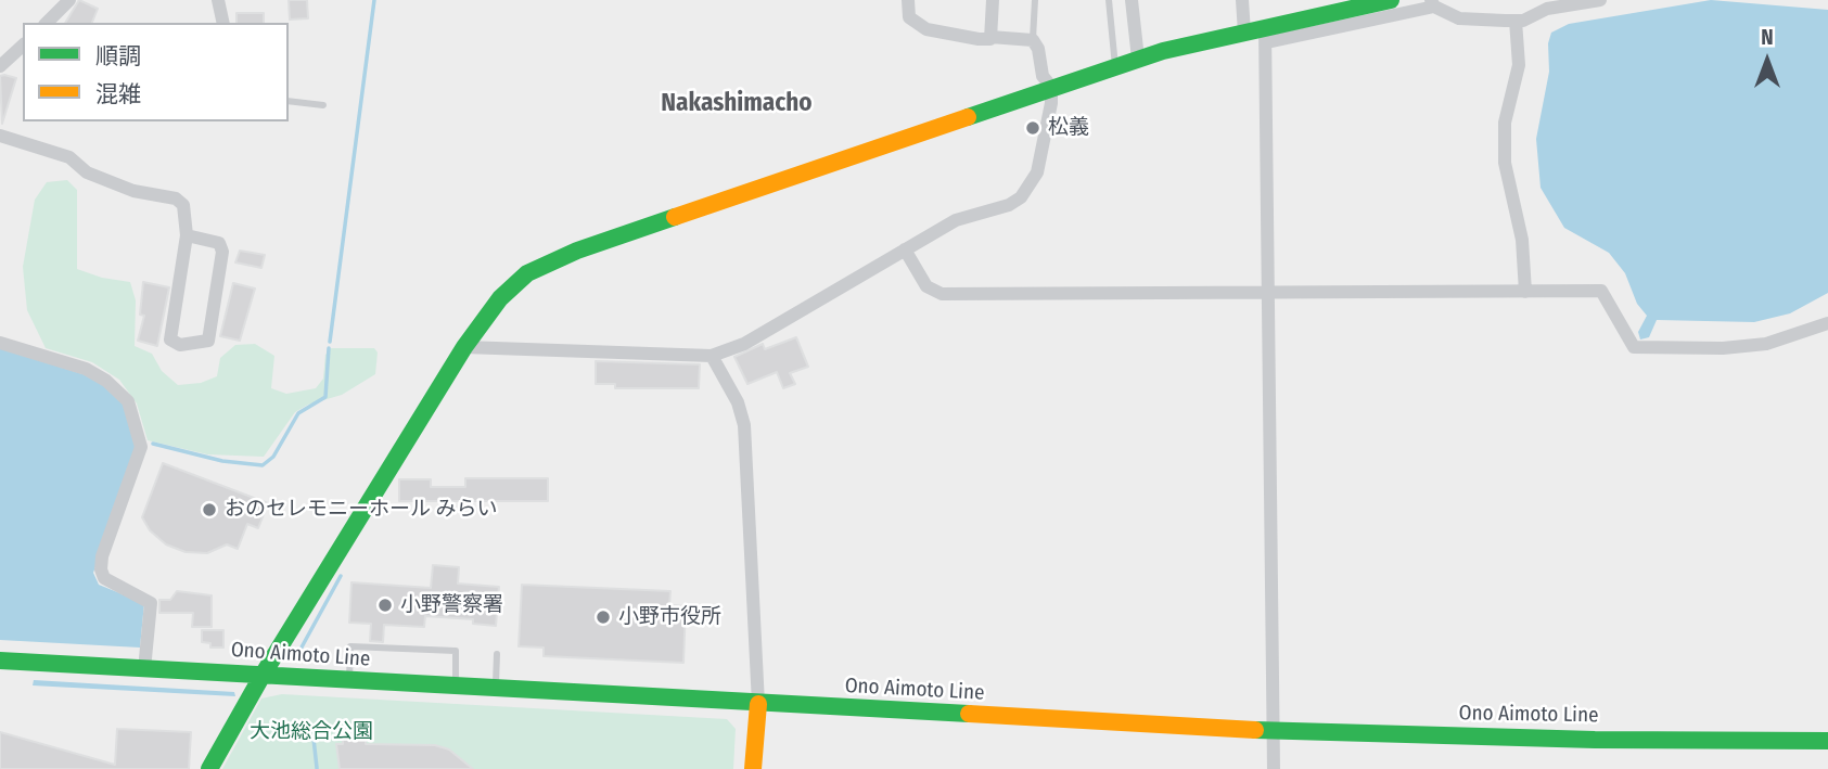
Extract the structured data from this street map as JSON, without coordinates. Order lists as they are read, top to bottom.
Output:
{
  "streets": {
    "main road": ["Ono Aimoto Line"]
  },
  "districts": ["Nakashimacho"],
  "parks": ["大池総合公園"],
  "places": [
    "松義",
    "おのセレモニーホール みらい",
    "小野警察署",
    "小野市役所"
  ],
  "legend": ["順調", "混雑"],
  "north": "top"
}
